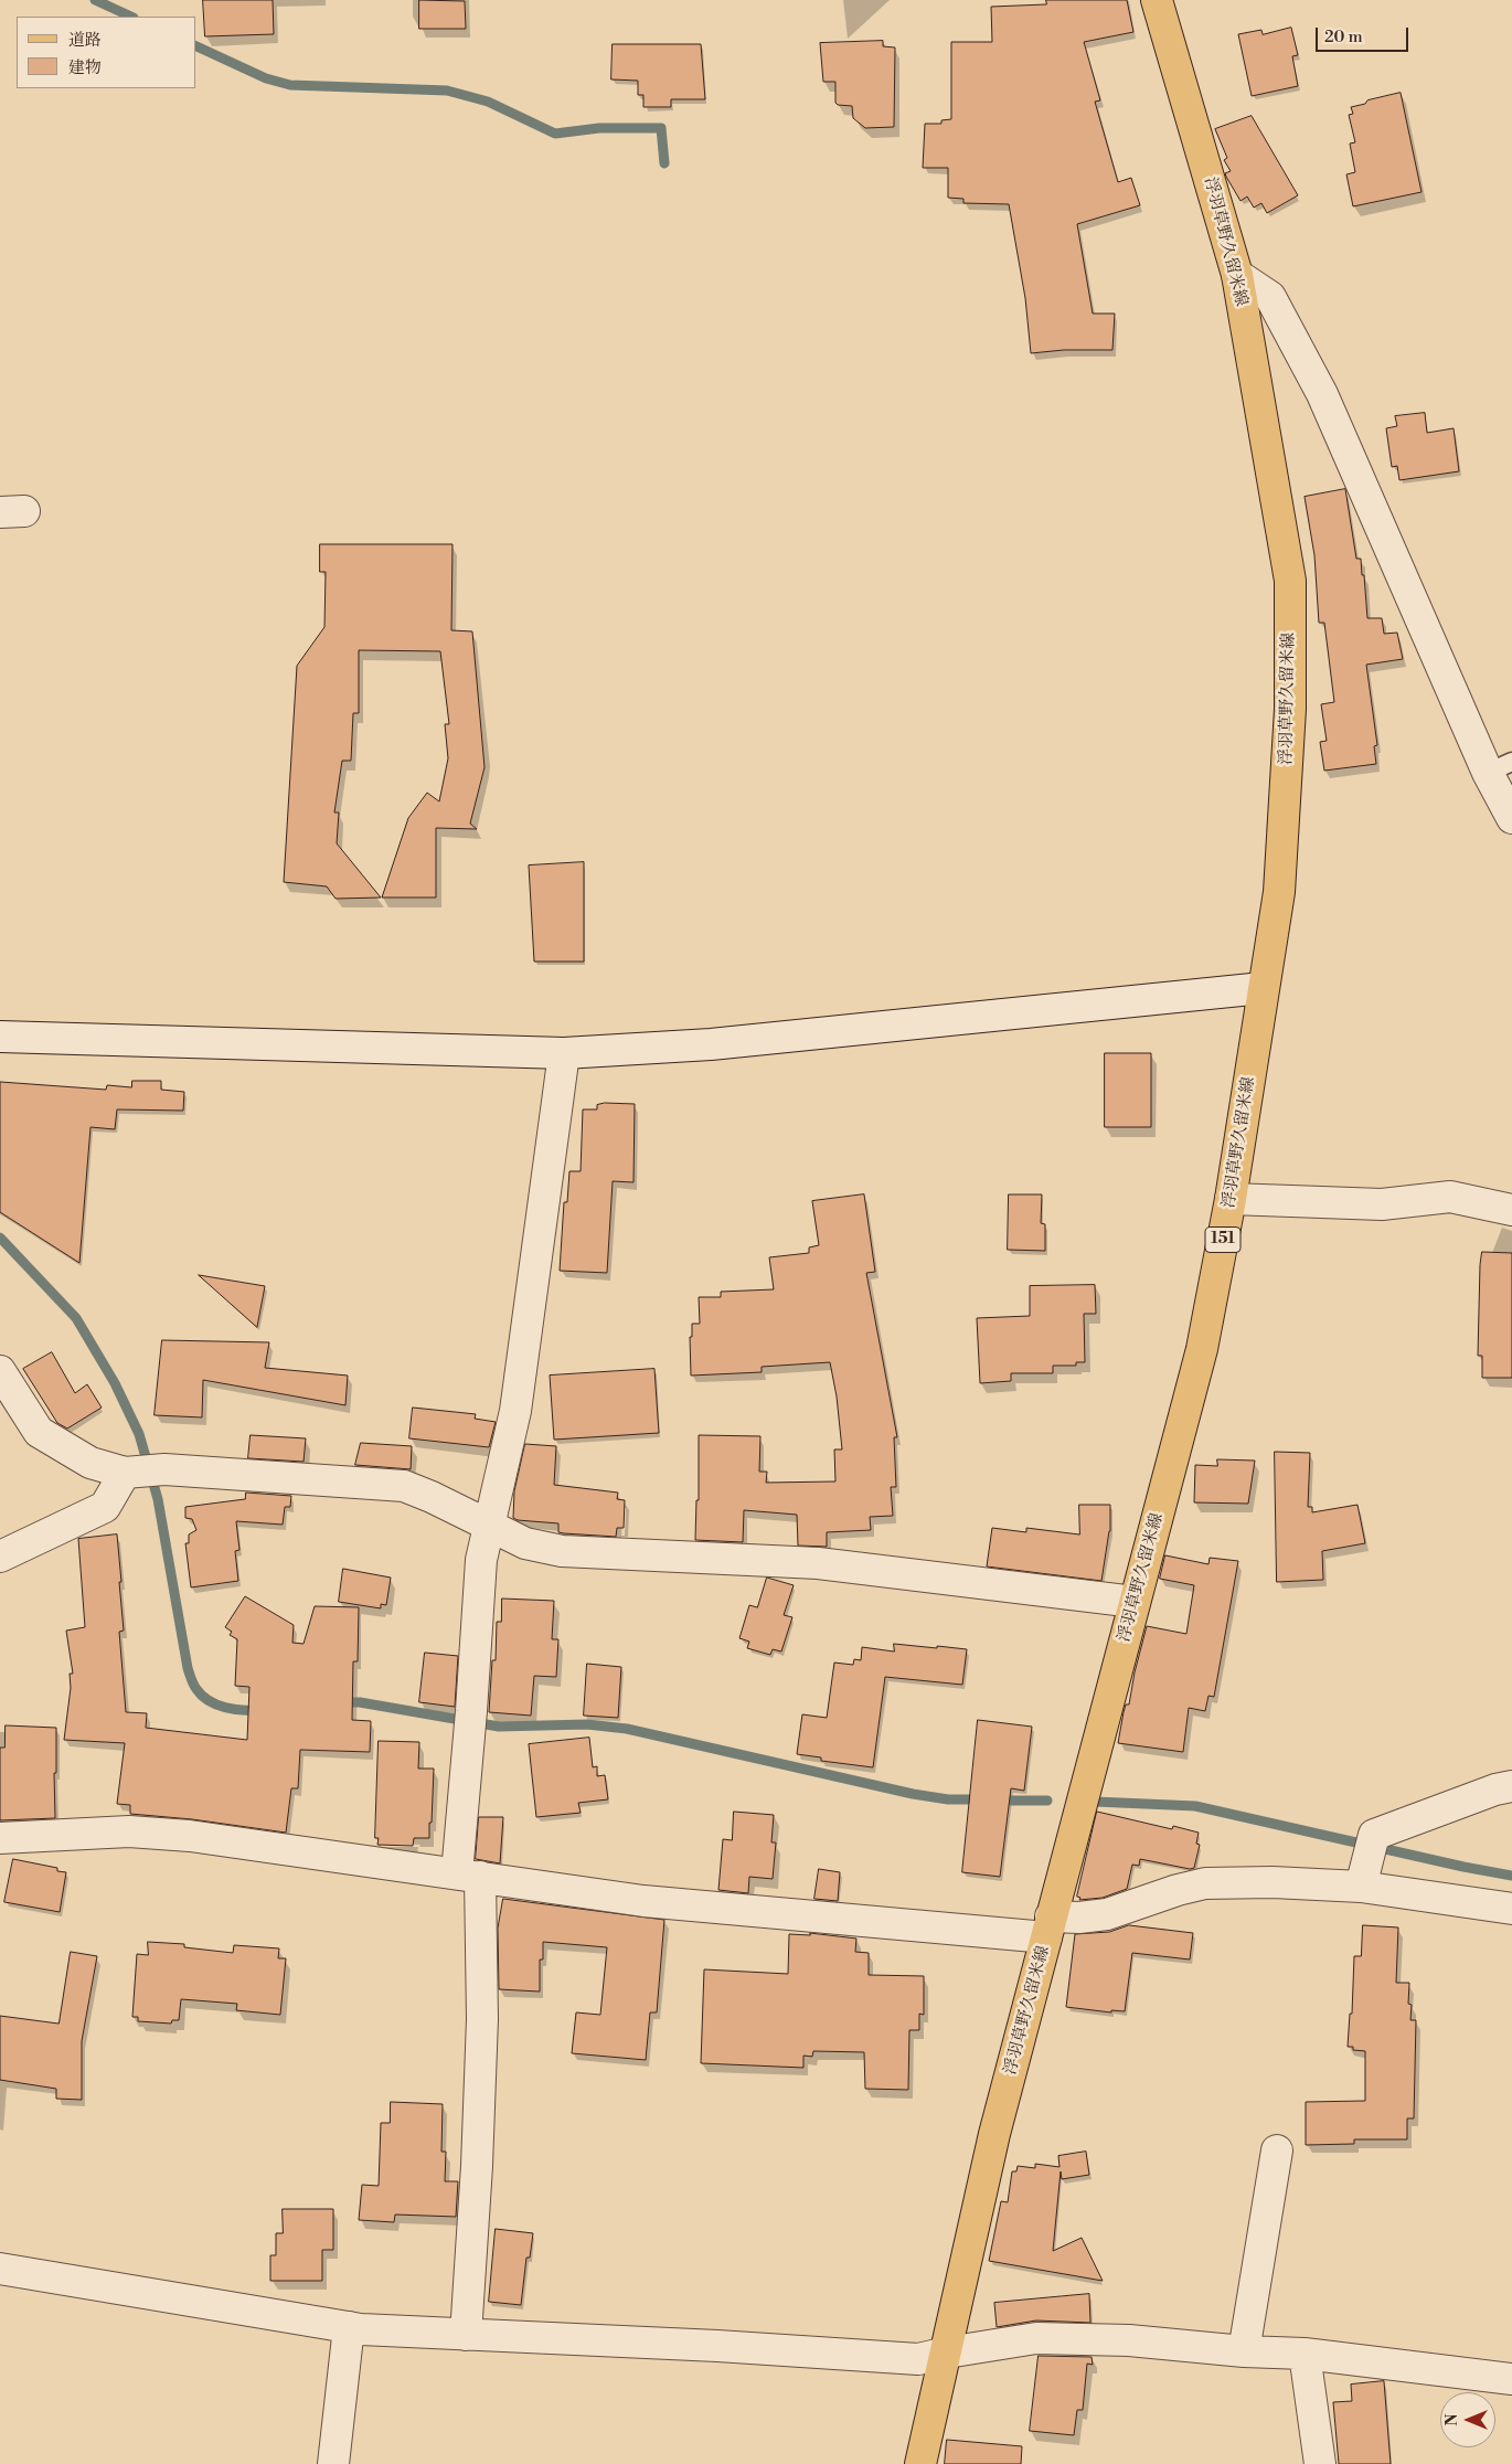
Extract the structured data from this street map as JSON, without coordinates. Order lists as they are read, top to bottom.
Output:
{
  "streets": {
    "main road": ["浮羽草野久留米線", "151"]
  },
  "legend": ["道路", "建物"],
  "scale_bar": "20 m",
  "north": "left"
}
